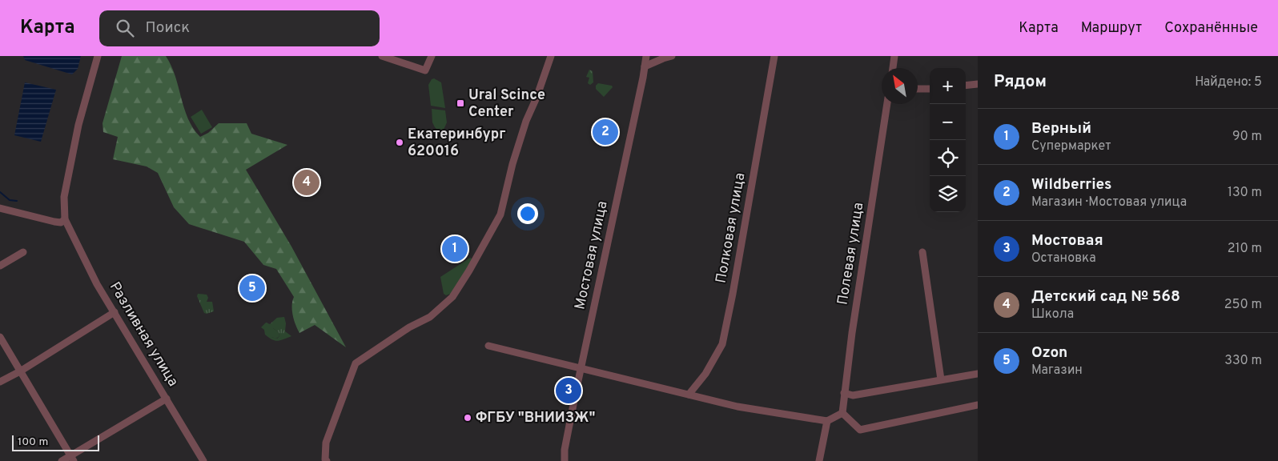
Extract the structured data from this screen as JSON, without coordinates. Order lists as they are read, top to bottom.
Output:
{
  "streets": {
    "street": [
      "Полковая улица",
      "Полевая улица",
      "Мостовая улица",
      "Разливная улица"
    ]
  },
  "places": {
    "transit": ["Ural Scince Center"],
    "other": ["Екатеринбург 620016", "ФГБУ \"ВНИИЗЖ\""]
  },
  "scale_bar": "100 m",
  "north": "top left",
  "page": {
    "header": "Карта",
    "search": "Поиск",
    "nav": ["Карта", "Маршрут", "Сохранённые"],
    "heading": ["Рядом", "Найдено: 5"],
    "map_buttons": ["+", "−"],
    "list": [
      {
        "mark": "1",
        "name": "Верный",
        "note": "Супермаркет",
        "value": "90 m"
      },
      {
        "mark": "2",
        "name": "Wildberries",
        "note": "Магазин · Мостовая улица",
        "value": "130 m"
      },
      {
        "mark": "3",
        "name": "Мостовая",
        "note": "Остановка",
        "value": "210 m"
      },
      {
        "mark": "4",
        "name": "Детский сад № 568",
        "note": "Школа",
        "value": "250 m"
      },
      {
        "mark": "5",
        "name": "Ozon",
        "note": "Магазин",
        "value": "330 m"
      }
    ],
    "pins": [
      "2",
      "4",
      "1",
      "5",
      "3"
    ],
    "scale": "100 m"
  }
}
